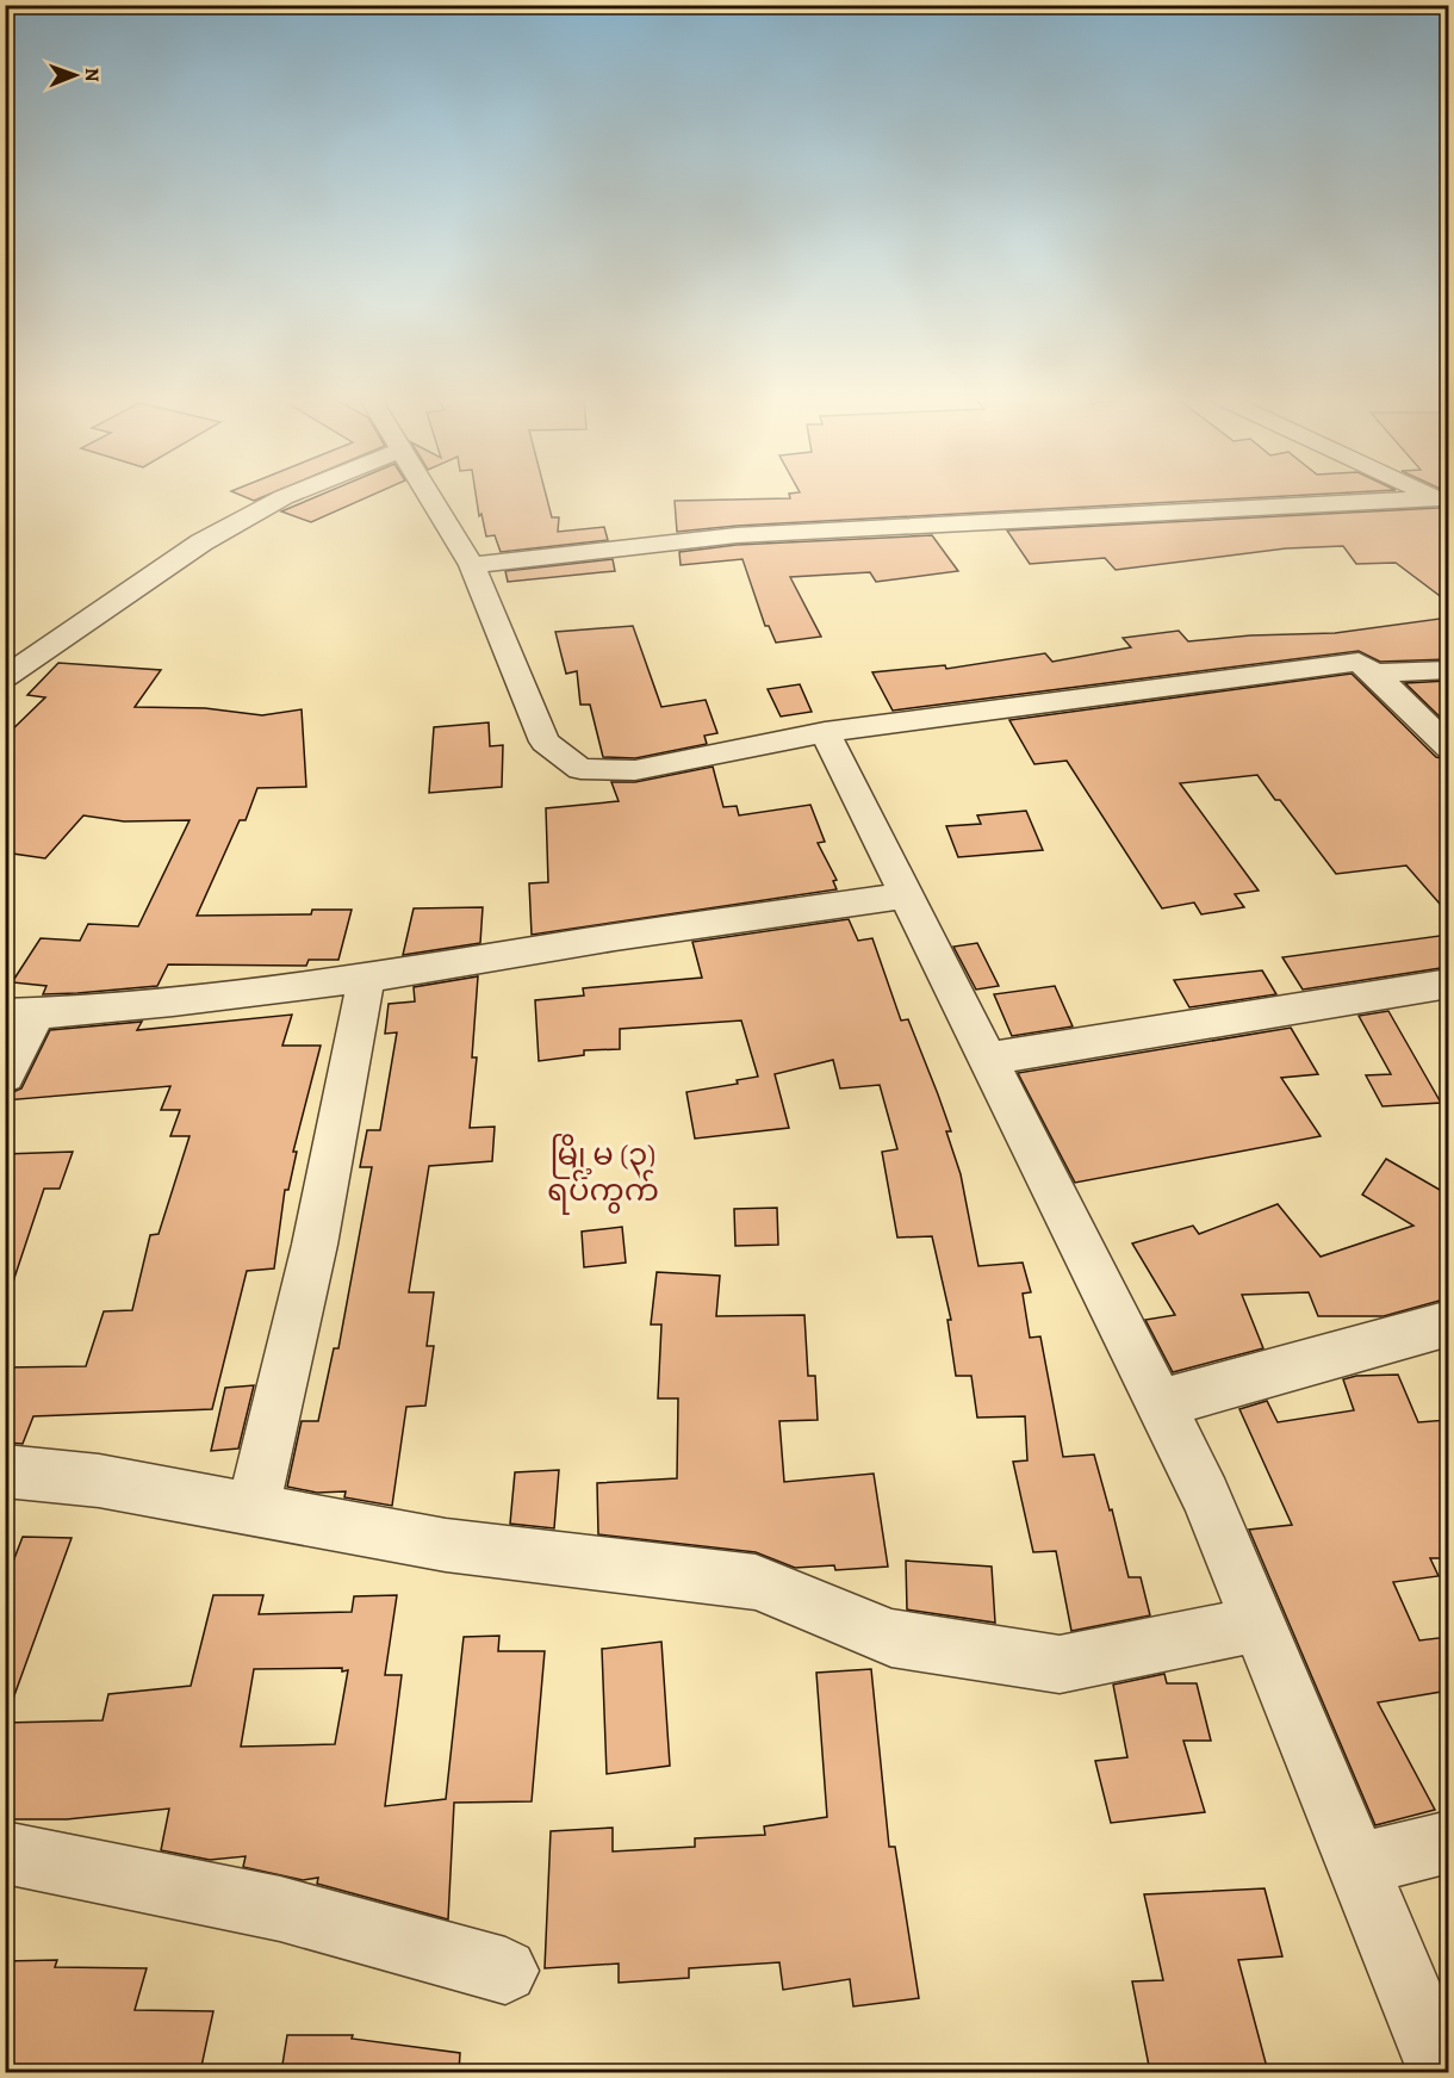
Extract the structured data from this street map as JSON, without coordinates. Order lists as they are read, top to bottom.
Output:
{
  "districts": ["မြို့မ (၃) ရပ်ကွက်"],
  "north": "right"
}
